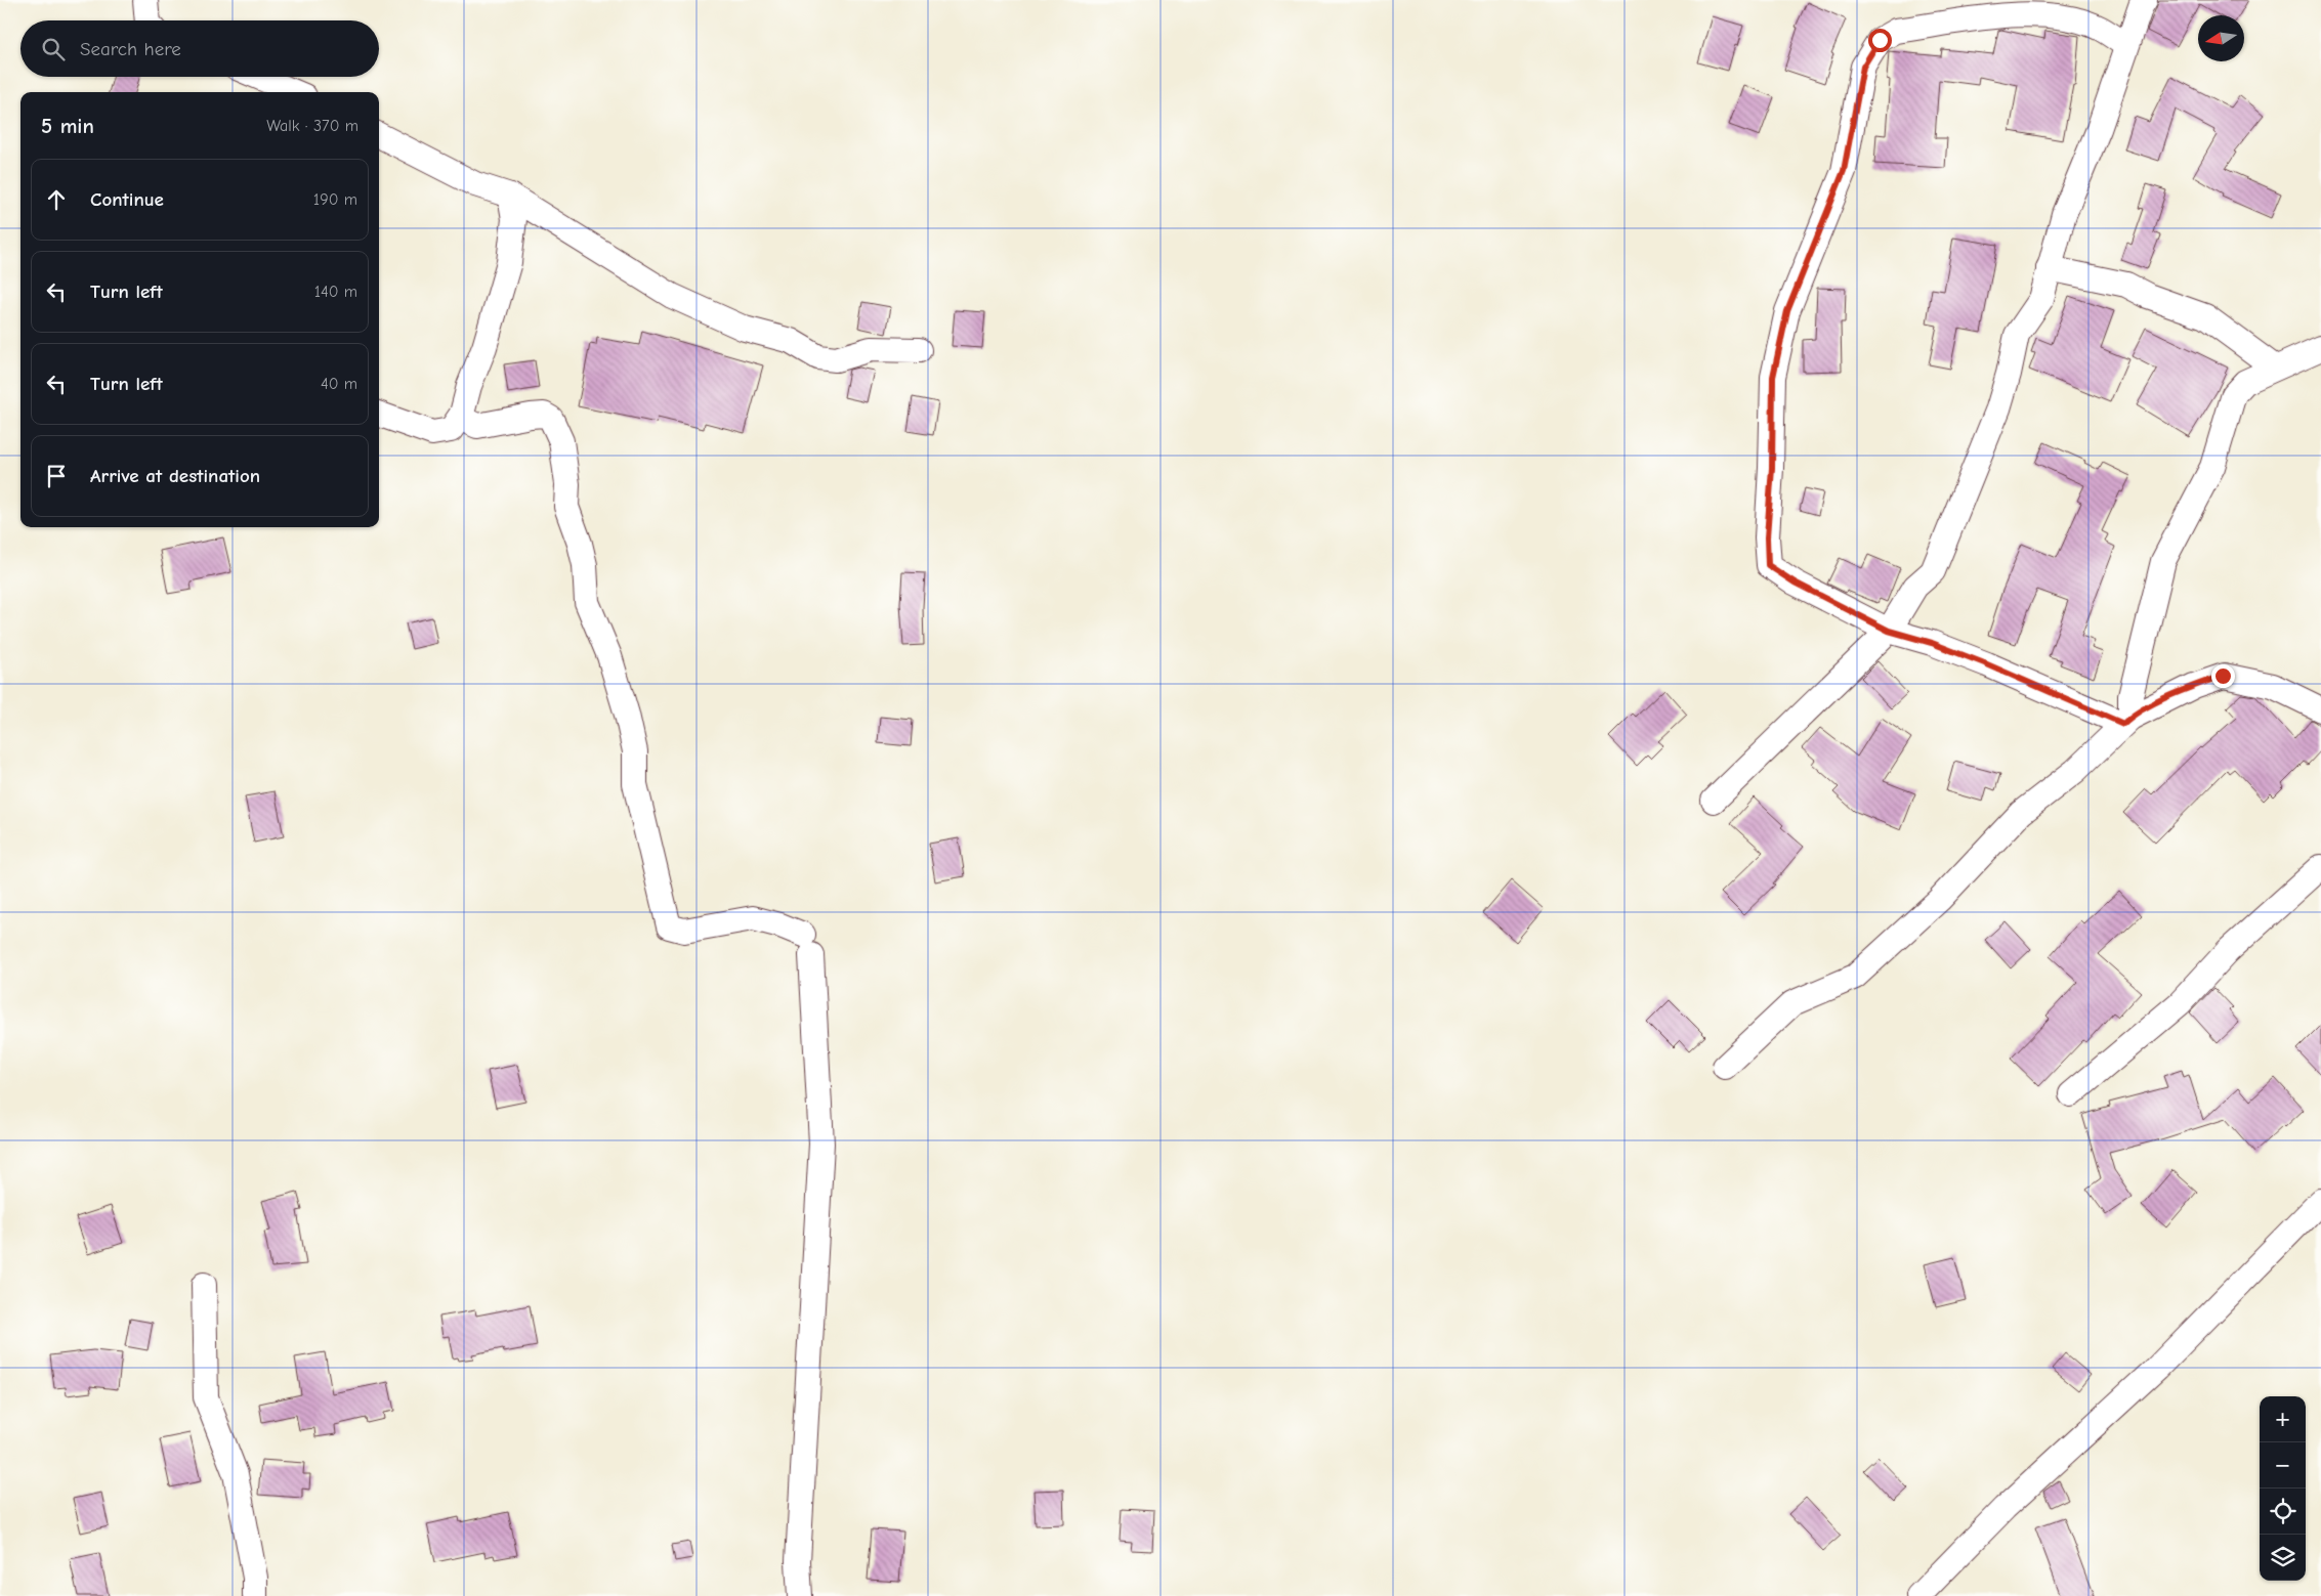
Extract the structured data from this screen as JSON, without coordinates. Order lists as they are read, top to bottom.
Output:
{
  "north": "left",
  "page": {
    "search": "Search here",
    "heading": ["5 min", "Walk · 370 m"],
    "list": [
      ["Continue", "190 m"],
      ["Turn left", "140 m"],
      ["Turn left", "40 m"],
      "Arrive at destination"
    ],
    "map_buttons": ["+", "−"]
  }
}
